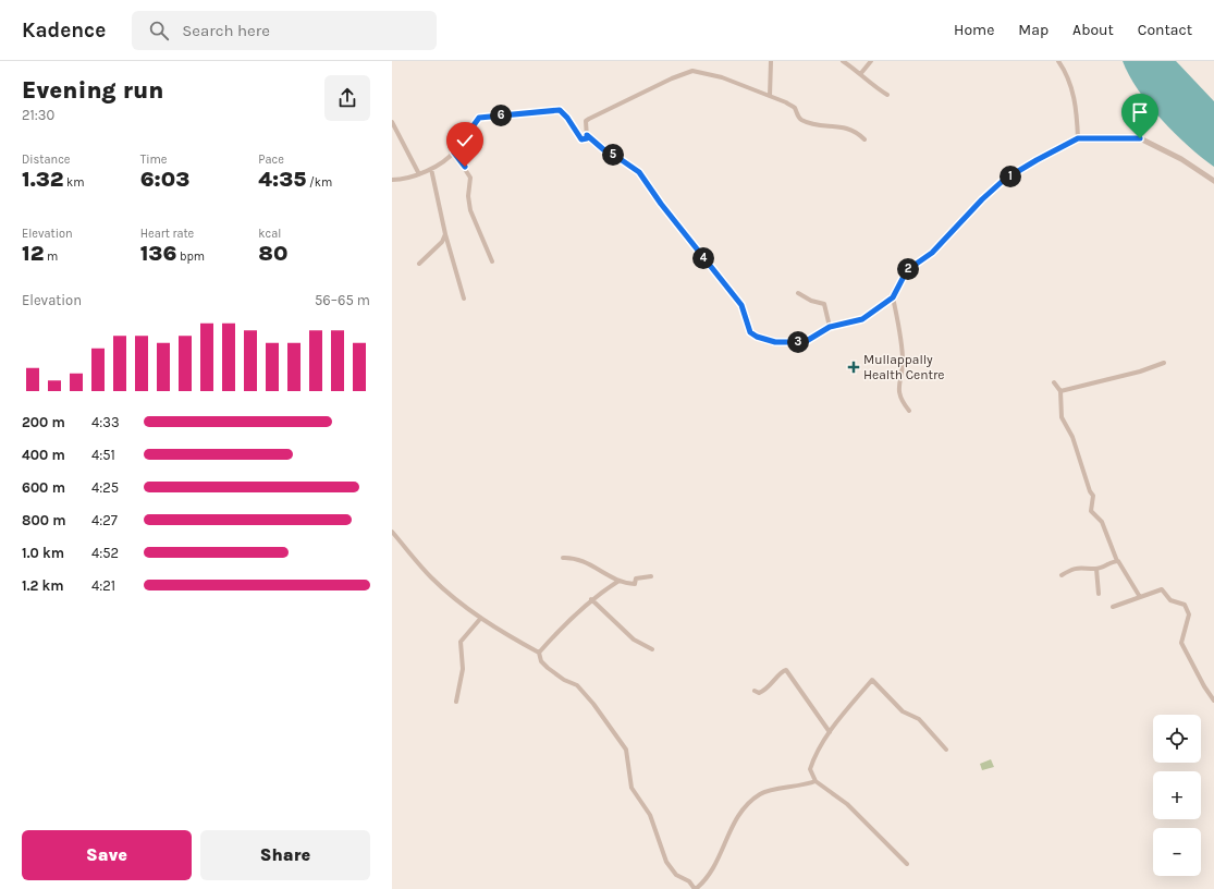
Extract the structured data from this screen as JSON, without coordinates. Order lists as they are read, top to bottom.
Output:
{
  "places": {
    "health": ["Mullappally Health Centre"]
  },
  "page": {
    "header": "Kadence",
    "search": "Search here",
    "nav": [
      "Home",
      "Map",
      "About",
      "Contact"
    ],
    "heading": ["Evening run", "21:30"],
    "pins": [
      "6",
      "5",
      "1",
      "4",
      "2",
      "3"
    ],
    "stats": [
      ["Distance", "1.32 km"],
      ["Time", "6:03"],
      ["Pace", "4:35 /km"],
      ["Elevation", "12 m"],
      ["Heart rate", "136 bpm"],
      ["kcal", "80"]
    ],
    "chart": ["Elevation", "56–65 m"],
    "list": [
      {
        "name": "200 m",
        "note": "4:33"
      },
      {
        "name": "400 m",
        "note": "4:51"
      },
      {
        "name": "600 m",
        "note": "4:25"
      },
      {
        "name": "800 m",
        "note": "4:27"
      },
      {
        "name": "1.0 km",
        "note": "4:52"
      },
      {
        "name": "1.2 km",
        "note": "4:21"
      }
    ],
    "map_buttons": ["+", "−"],
    "buttons": ["Save", "Share"]
  }
}
